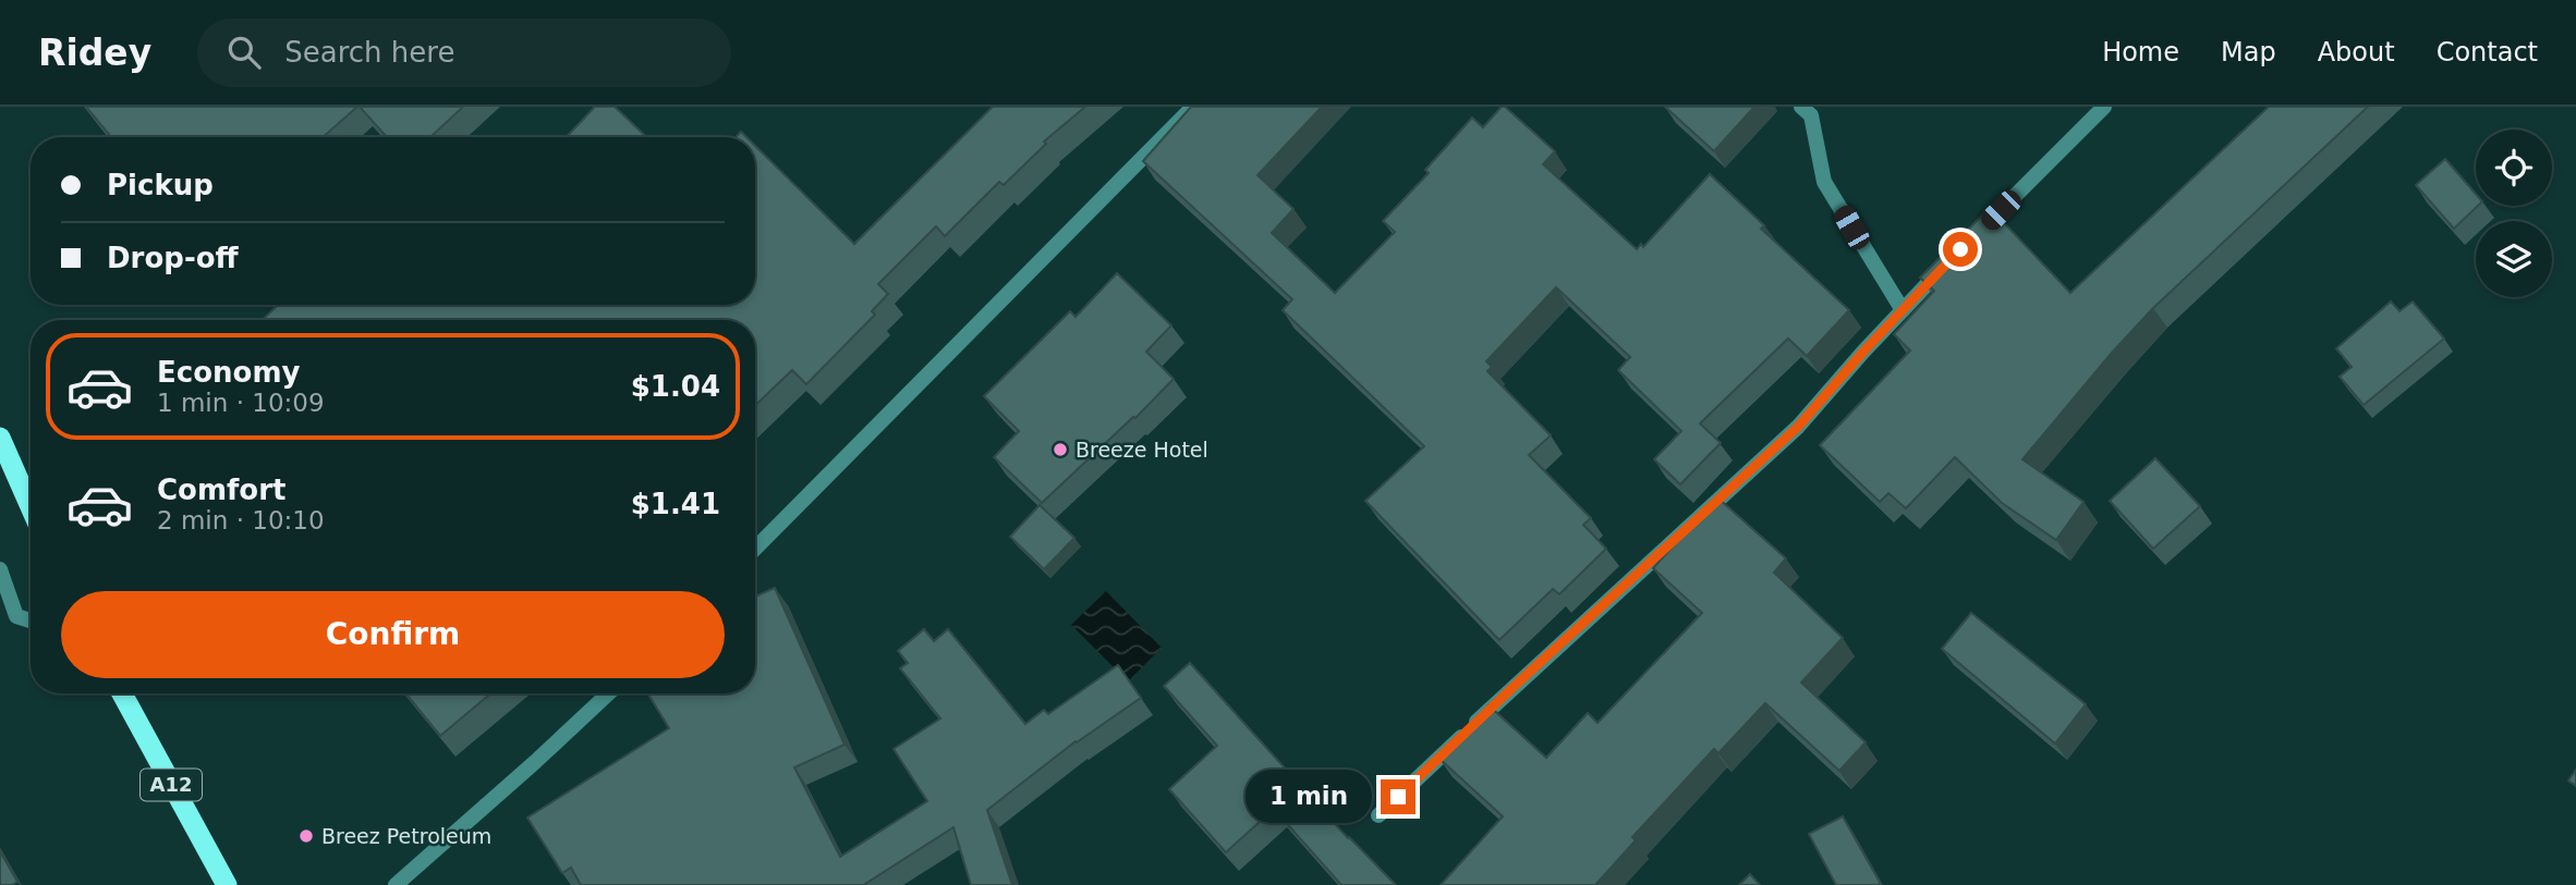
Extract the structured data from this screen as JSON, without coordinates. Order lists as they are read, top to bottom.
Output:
{
  "streets": {
    "highway": ["A12"]
  },
  "places": ["Breeze Hotel", "Breez Petroleum"],
  "page": {
    "header": "Ridey",
    "search": "Search here",
    "nav": [
      "Home",
      "Map",
      "About",
      "Contact"
    ],
    "banner": ["Pickup", "Drop-off"],
    "list": [
      {
        "name": "Economy",
        "note": "1 min · 10:09",
        "value": "$1.04"
      },
      {
        "name": "Comfort",
        "note": "2 min · 10:10",
        "value": "$1.41"
      }
    ],
    "buttons": "Confirm",
    "bubble": "1 min"
  }
}
